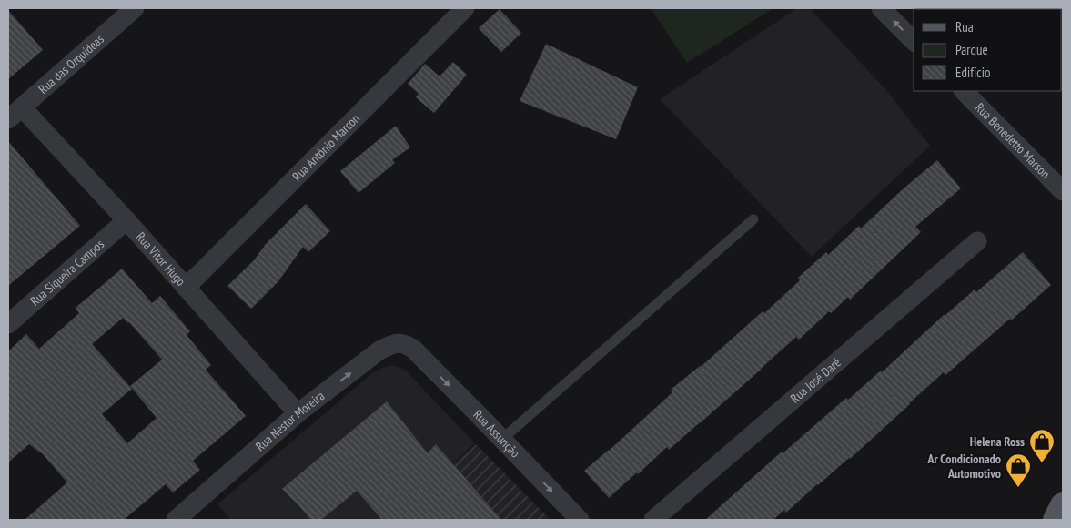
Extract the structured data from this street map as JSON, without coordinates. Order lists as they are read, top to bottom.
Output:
{
  "streets": {
    "street": [
      "Rua das Orquídeas",
      "Rua Benedetto Marson",
      "Rua Antônio Marcon",
      "Rua Vitor Hugo",
      "Rua Siqueira Campos",
      "Rua José Daré",
      "Rua Nestor Moreira",
      "Rua Assunção"
    ]
  },
  "crossings": [
    ["Rua das Orquídeas", "Rua Vitor Hugo"],
    ["Rua Antônio Marcon", "Rua Vitor Hugo"],
    ["Rua Vitor Hugo", "Rua Siqueira Campos"],
    ["Rua Vitor Hugo", "Rua Nestor Moreira"],
    ["Rua Nestor Moreira", "Rua Assunção"]
  ],
  "one_way": ["Rua Nestor Moreira", "Rua Assunção"],
  "places": {
    "shop": ["Helena Ross", "Ar Condicionado Automotivo"]
  },
  "legend": ["Rua", "Parque", "Edifício"]
}
